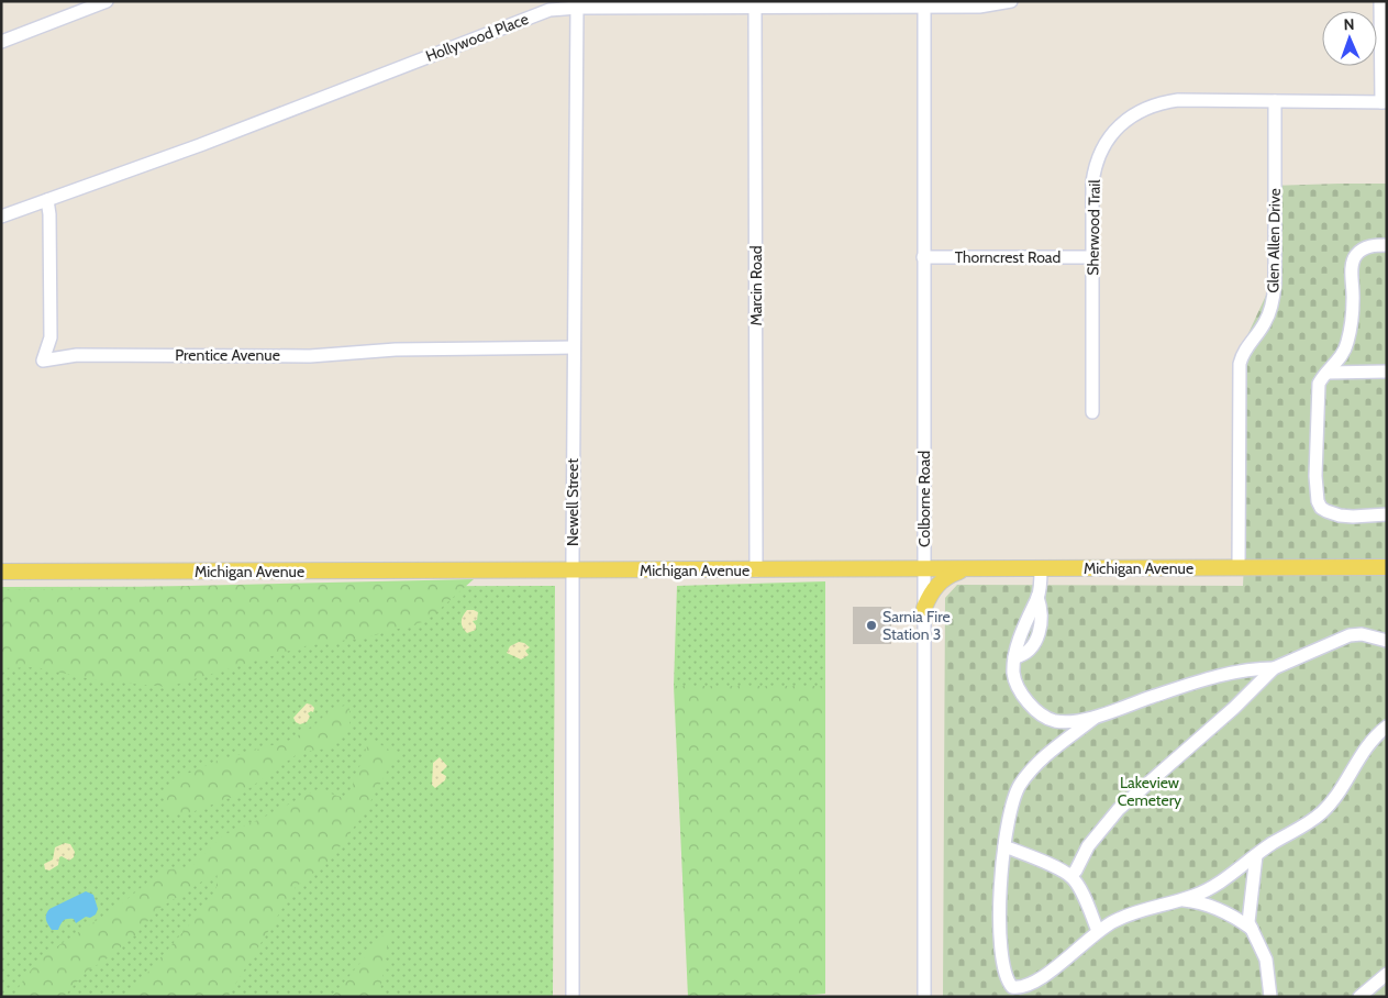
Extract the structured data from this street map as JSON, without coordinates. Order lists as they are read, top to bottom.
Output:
{
  "streets": {
    "main road": ["Michigan Avenue"],
    "street": [
      "Hollywood Place",
      "Sherwood Trail",
      "Glen Allen Drive",
      "Thorncrest Road",
      "Marcin Road",
      "Prentice Avenue",
      "Colborne Road",
      "Newell Street"
    ]
  },
  "crossings": [
    ["Hollywood Place", "Marcin Road"],
    ["Hollywood Place", "Prentice Avenue"],
    ["Hollywood Place", "Colborne Road"],
    ["Hollywood Place", "Newell Street"],
    ["Sherwood Trail", "Glen Allen Drive"],
    ["Sherwood Trail", "Thorncrest Road"],
    ["Glen Allen Drive", "Michigan Avenue"],
    ["Thorncrest Road", "Colborne Road"],
    ["Marcin Road", "Michigan Avenue"],
    ["Prentice Avenue", "Newell Street"],
    ["Colborne Road", "Michigan Avenue"],
    ["Newell Street", "Michigan Avenue"]
  ],
  "parks": ["Lakeview Cemetery"],
  "places": ["Sarnia Fire Station 3"],
  "north": "top"
}
